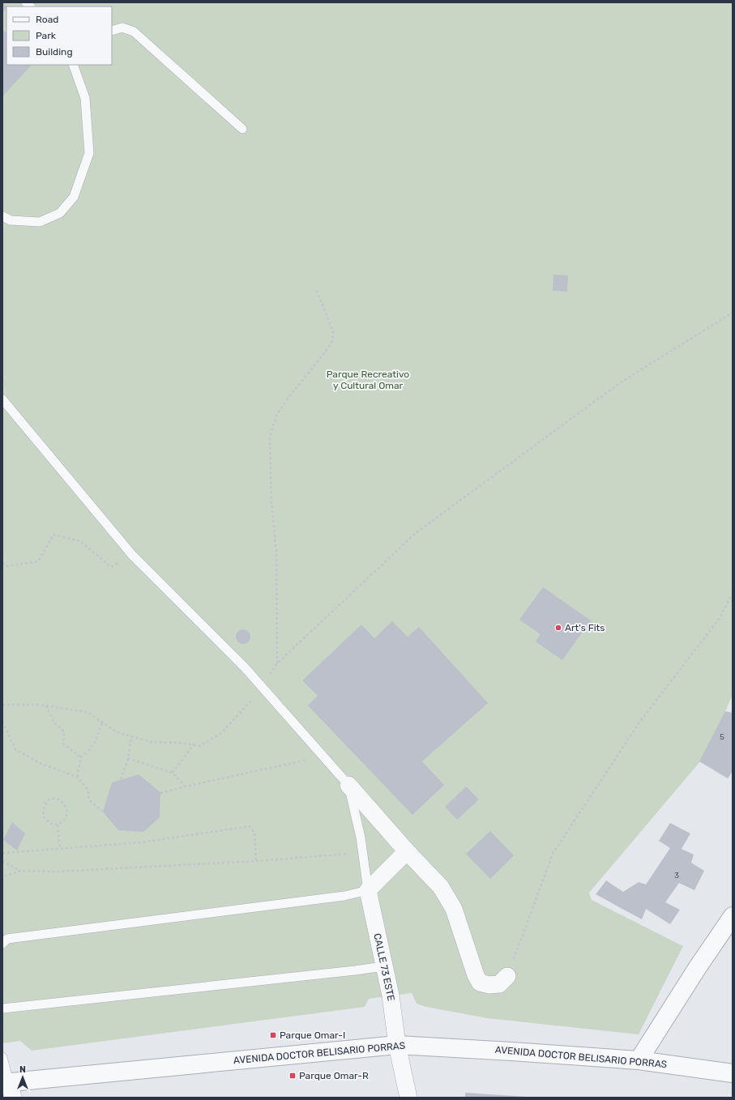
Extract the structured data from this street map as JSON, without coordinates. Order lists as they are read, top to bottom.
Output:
{
  "streets": {
    "street": ["CALLE 73 ESTE", "AVENIDA DOCTOR BELISARIO PORRAS"]
  },
  "crossings": [
    ["CALLE 73 ESTE", "AVENIDA DOCTOR BELISARIO PORRAS"]
  ],
  "parks": ["Parque Recreativo y Cultural Omar"],
  "places": {
    "other": ["Art's Fits"],
    "transit": ["Parque Omar-I", "Parque Omar-R"]
  },
  "house_numbers": ["5", "3"],
  "legend": ["Road", "Park", "Building"],
  "north": "top"
}
